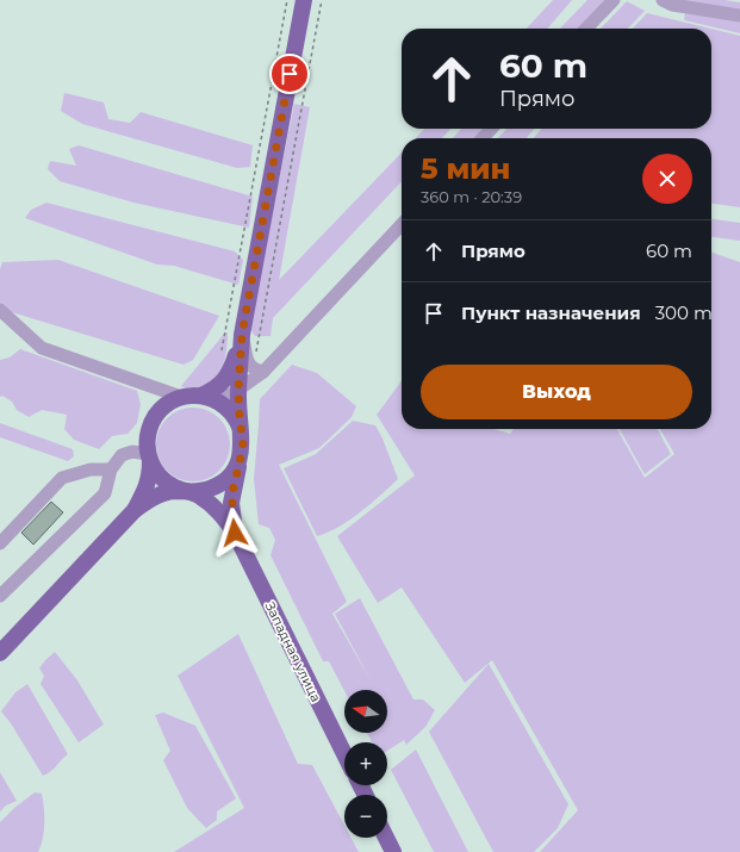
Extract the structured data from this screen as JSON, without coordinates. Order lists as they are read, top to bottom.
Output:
{
  "streets": {
    "main road": ["Западная улица"]
  },
  "north": "left",
  "page": {
    "turn": ["60 m", "Прямо"],
    "heading": ["5 мин", "360 m · 20:39"],
    "list": [
      {
        "name": "Прямо",
        "value": "60 m"
      },
      {
        "name": "Пункт назначения",
        "value": "300 m"
      }
    ],
    "buttons": "Выход",
    "map_buttons": ["+", "−"]
  }
}
